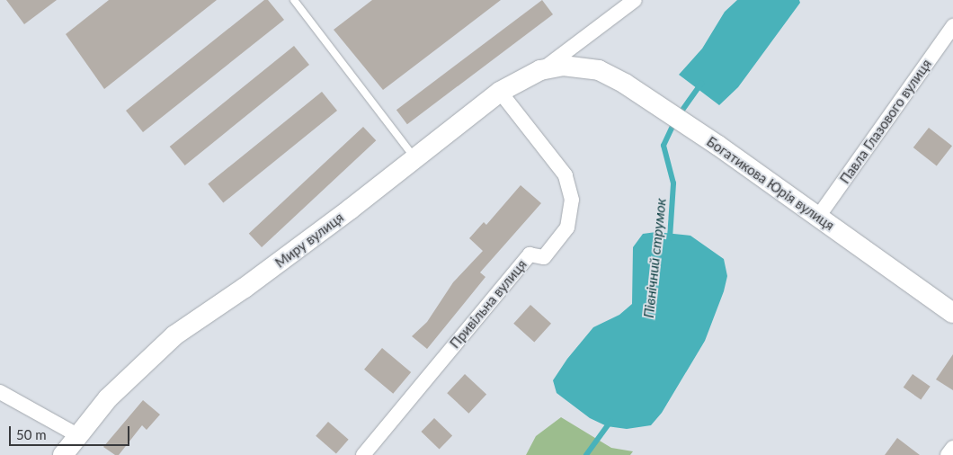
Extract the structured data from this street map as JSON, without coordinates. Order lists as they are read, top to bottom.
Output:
{
  "streets": {
    "street": [
      "Павла Глазового вулиця",
      "Богатикова Юрія вулиця",
      "Миру вулиця",
      "Привільна вулиця"
    ]
  },
  "crossings": [
    ["Павла Глазового вулиця", "Богатикова Юрія вулиця"],
    ["Богатикова Юрія вулиця", "Миру вулиця"],
    ["Миру вулиця", "Привільна вулиця"]
  ],
  "water": ["Північний струмок"],
  "scale_bar": "50 m"
}
